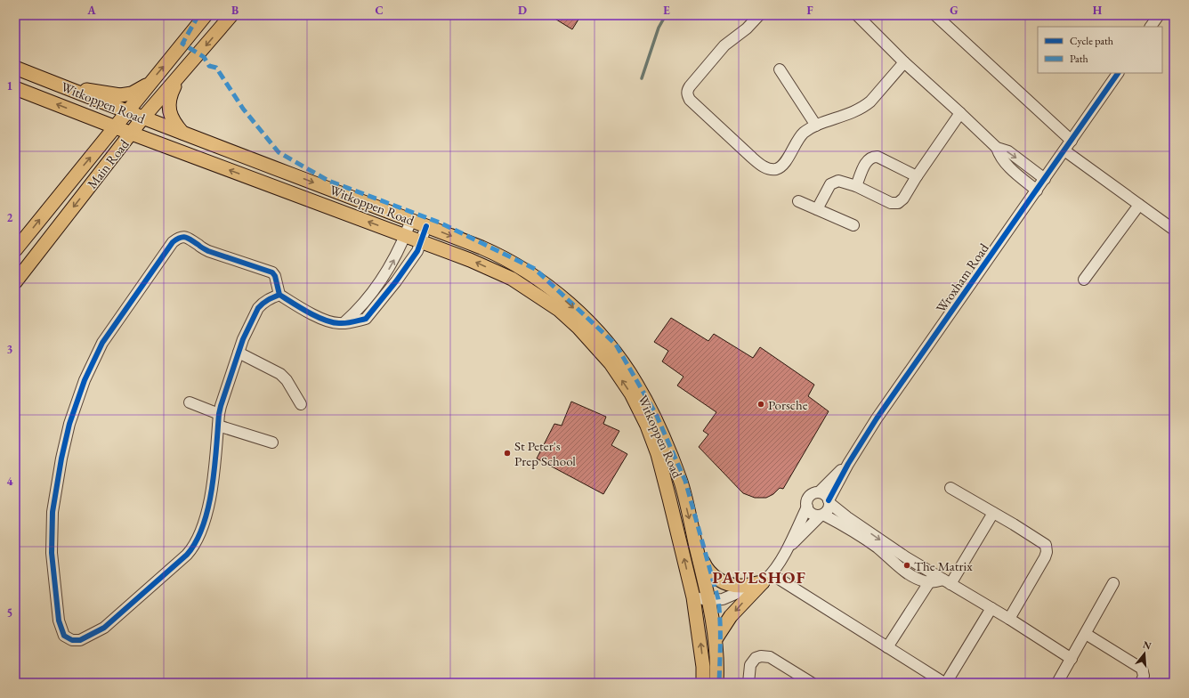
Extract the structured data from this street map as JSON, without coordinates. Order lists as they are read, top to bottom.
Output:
{
  "streets": {
    "main road": ["Witkoppen Road", "Main Road"],
    "street": ["Wroxham Road"]
  },
  "crossings": [
    ["Witkoppen Road", "Main Road"]
  ],
  "districts": ["PAULSHOF"],
  "places": ["Porsche", "St Peter's Prep School", "The Matrix"],
  "legend": ["Cycle path", "Path"],
  "north": "top",
  "grid": {
    "columns": [
      "A",
      "B",
      "C",
      "D",
      "E",
      "F",
      "G",
      "H"
    ],
    "rows": [
      "1",
      "2",
      "3",
      "4",
      "5"
    ]
  }
}
